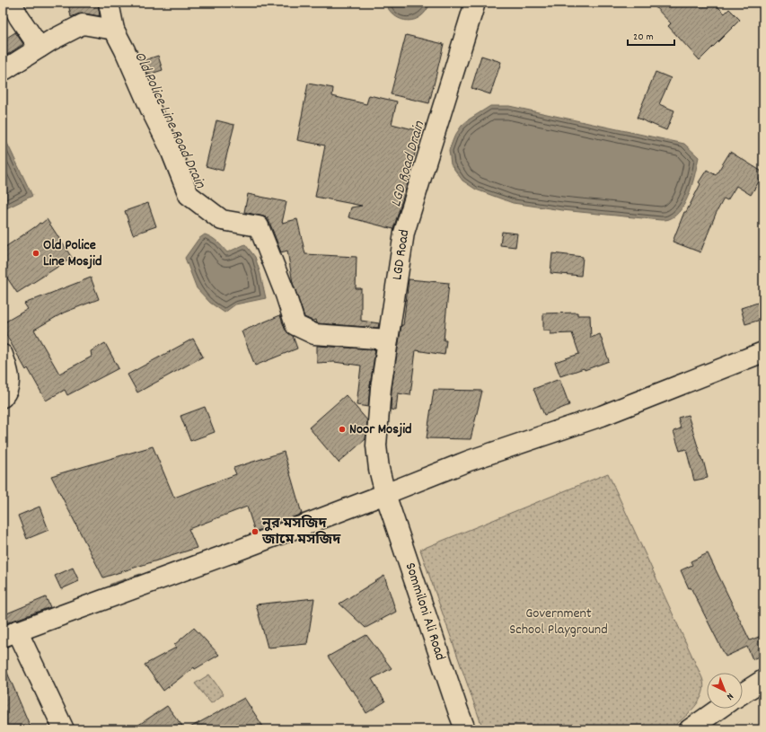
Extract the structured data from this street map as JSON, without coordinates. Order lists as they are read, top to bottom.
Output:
{
  "streets": {
    "street": ["LGD Road", "Sommiloni Ali Road"]
  },
  "crossings": [
    ["LGD Road", "Sommiloni Ali Road"]
  ],
  "water": ["Old Police Line Road Drain", "LGD Road Drain"],
  "parks": ["Government School Playground"],
  "places": ["Old Police Line Mosjid", "Noor Mosjid", "নুর মসজিদ জামে মসজিদ"],
  "scale_bar": "20 m",
  "north": "bottom right"
}
